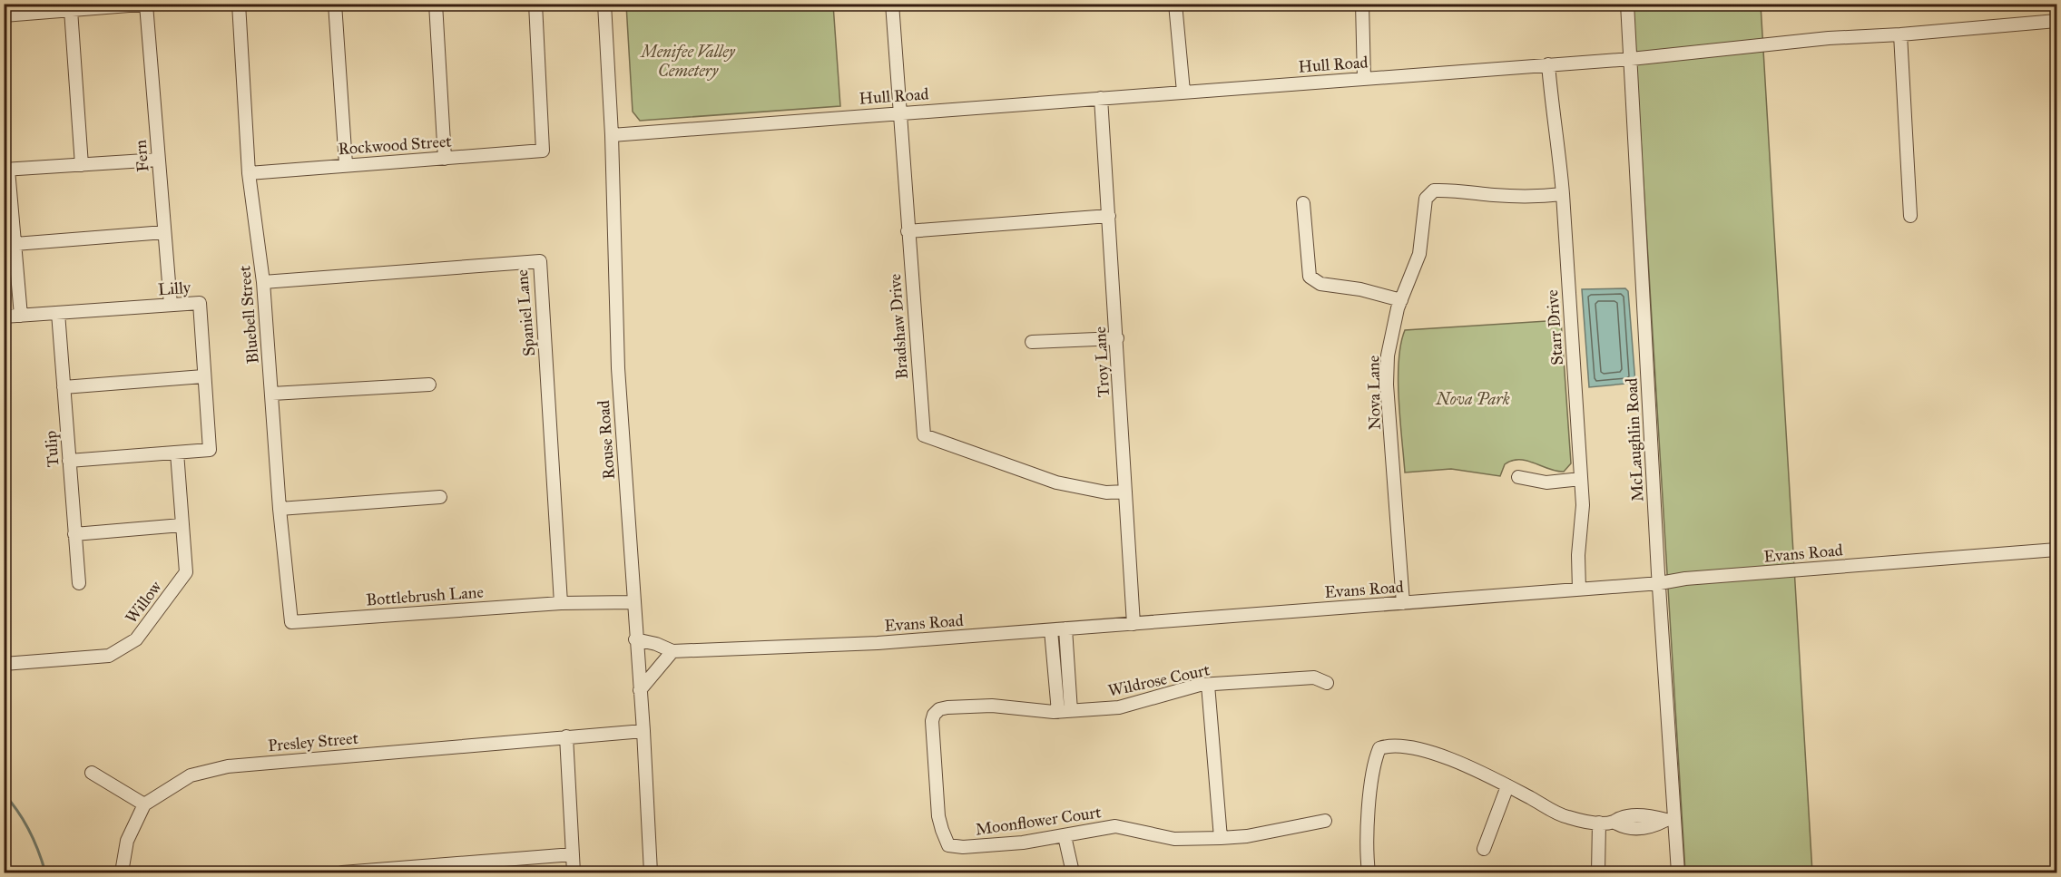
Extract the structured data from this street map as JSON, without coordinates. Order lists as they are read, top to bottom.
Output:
{
  "streets": {
    "street": [
      "Hull Road",
      "Rockwood Street",
      "Fern",
      "Lilly",
      "Spaniel Lane",
      "Bluebell Street",
      "Bradshaw Drive",
      "Starr Drive",
      "Troy Lane",
      "Nova Lane",
      "Rouse Road",
      "McLaughlin Road",
      "Tulip",
      "Evans Road",
      "Bottlebrush Lane",
      "Willow",
      "Wildrose Court",
      "Presley Street",
      "Moonflower Court"
    ]
  },
  "crossings": [
    ["Hull Road", "Bradshaw Drive"],
    ["Hull Road", "Starr Drive"],
    ["Hull Road", "Troy Lane"],
    ["Hull Road", "Rouse Road"],
    ["Hull Road", "McLaughlin Road"],
    ["Rockwood Street", "Bluebell Street"],
    ["Fern", "Lilly"],
    ["Lilly", "Tulip"],
    ["Lilly", "Willow"],
    ["Spaniel Lane", "Bluebell Street"],
    ["Spaniel Lane", "Bottlebrush Lane"],
    ["Bluebell Street", "Bottlebrush Lane"],
    ["Bradshaw Drive", "Troy Lane"],
    ["Starr Drive", "Nova Lane"],
    ["Starr Drive", "Evans Road"],
    ["Troy Lane", "Evans Road"],
    ["Nova Lane", "Evans Road"],
    ["Rouse Road", "Evans Road"],
    ["Rouse Road", "Bottlebrush Lane"],
    ["Rouse Road", "Presley Street"],
    ["McLaughlin Road", "Evans Road"],
    ["Wildrose Court", "Moonflower Court"]
  ],
  "parks": ["Menifee Valley Cemetery", "Nova Park"]
}
